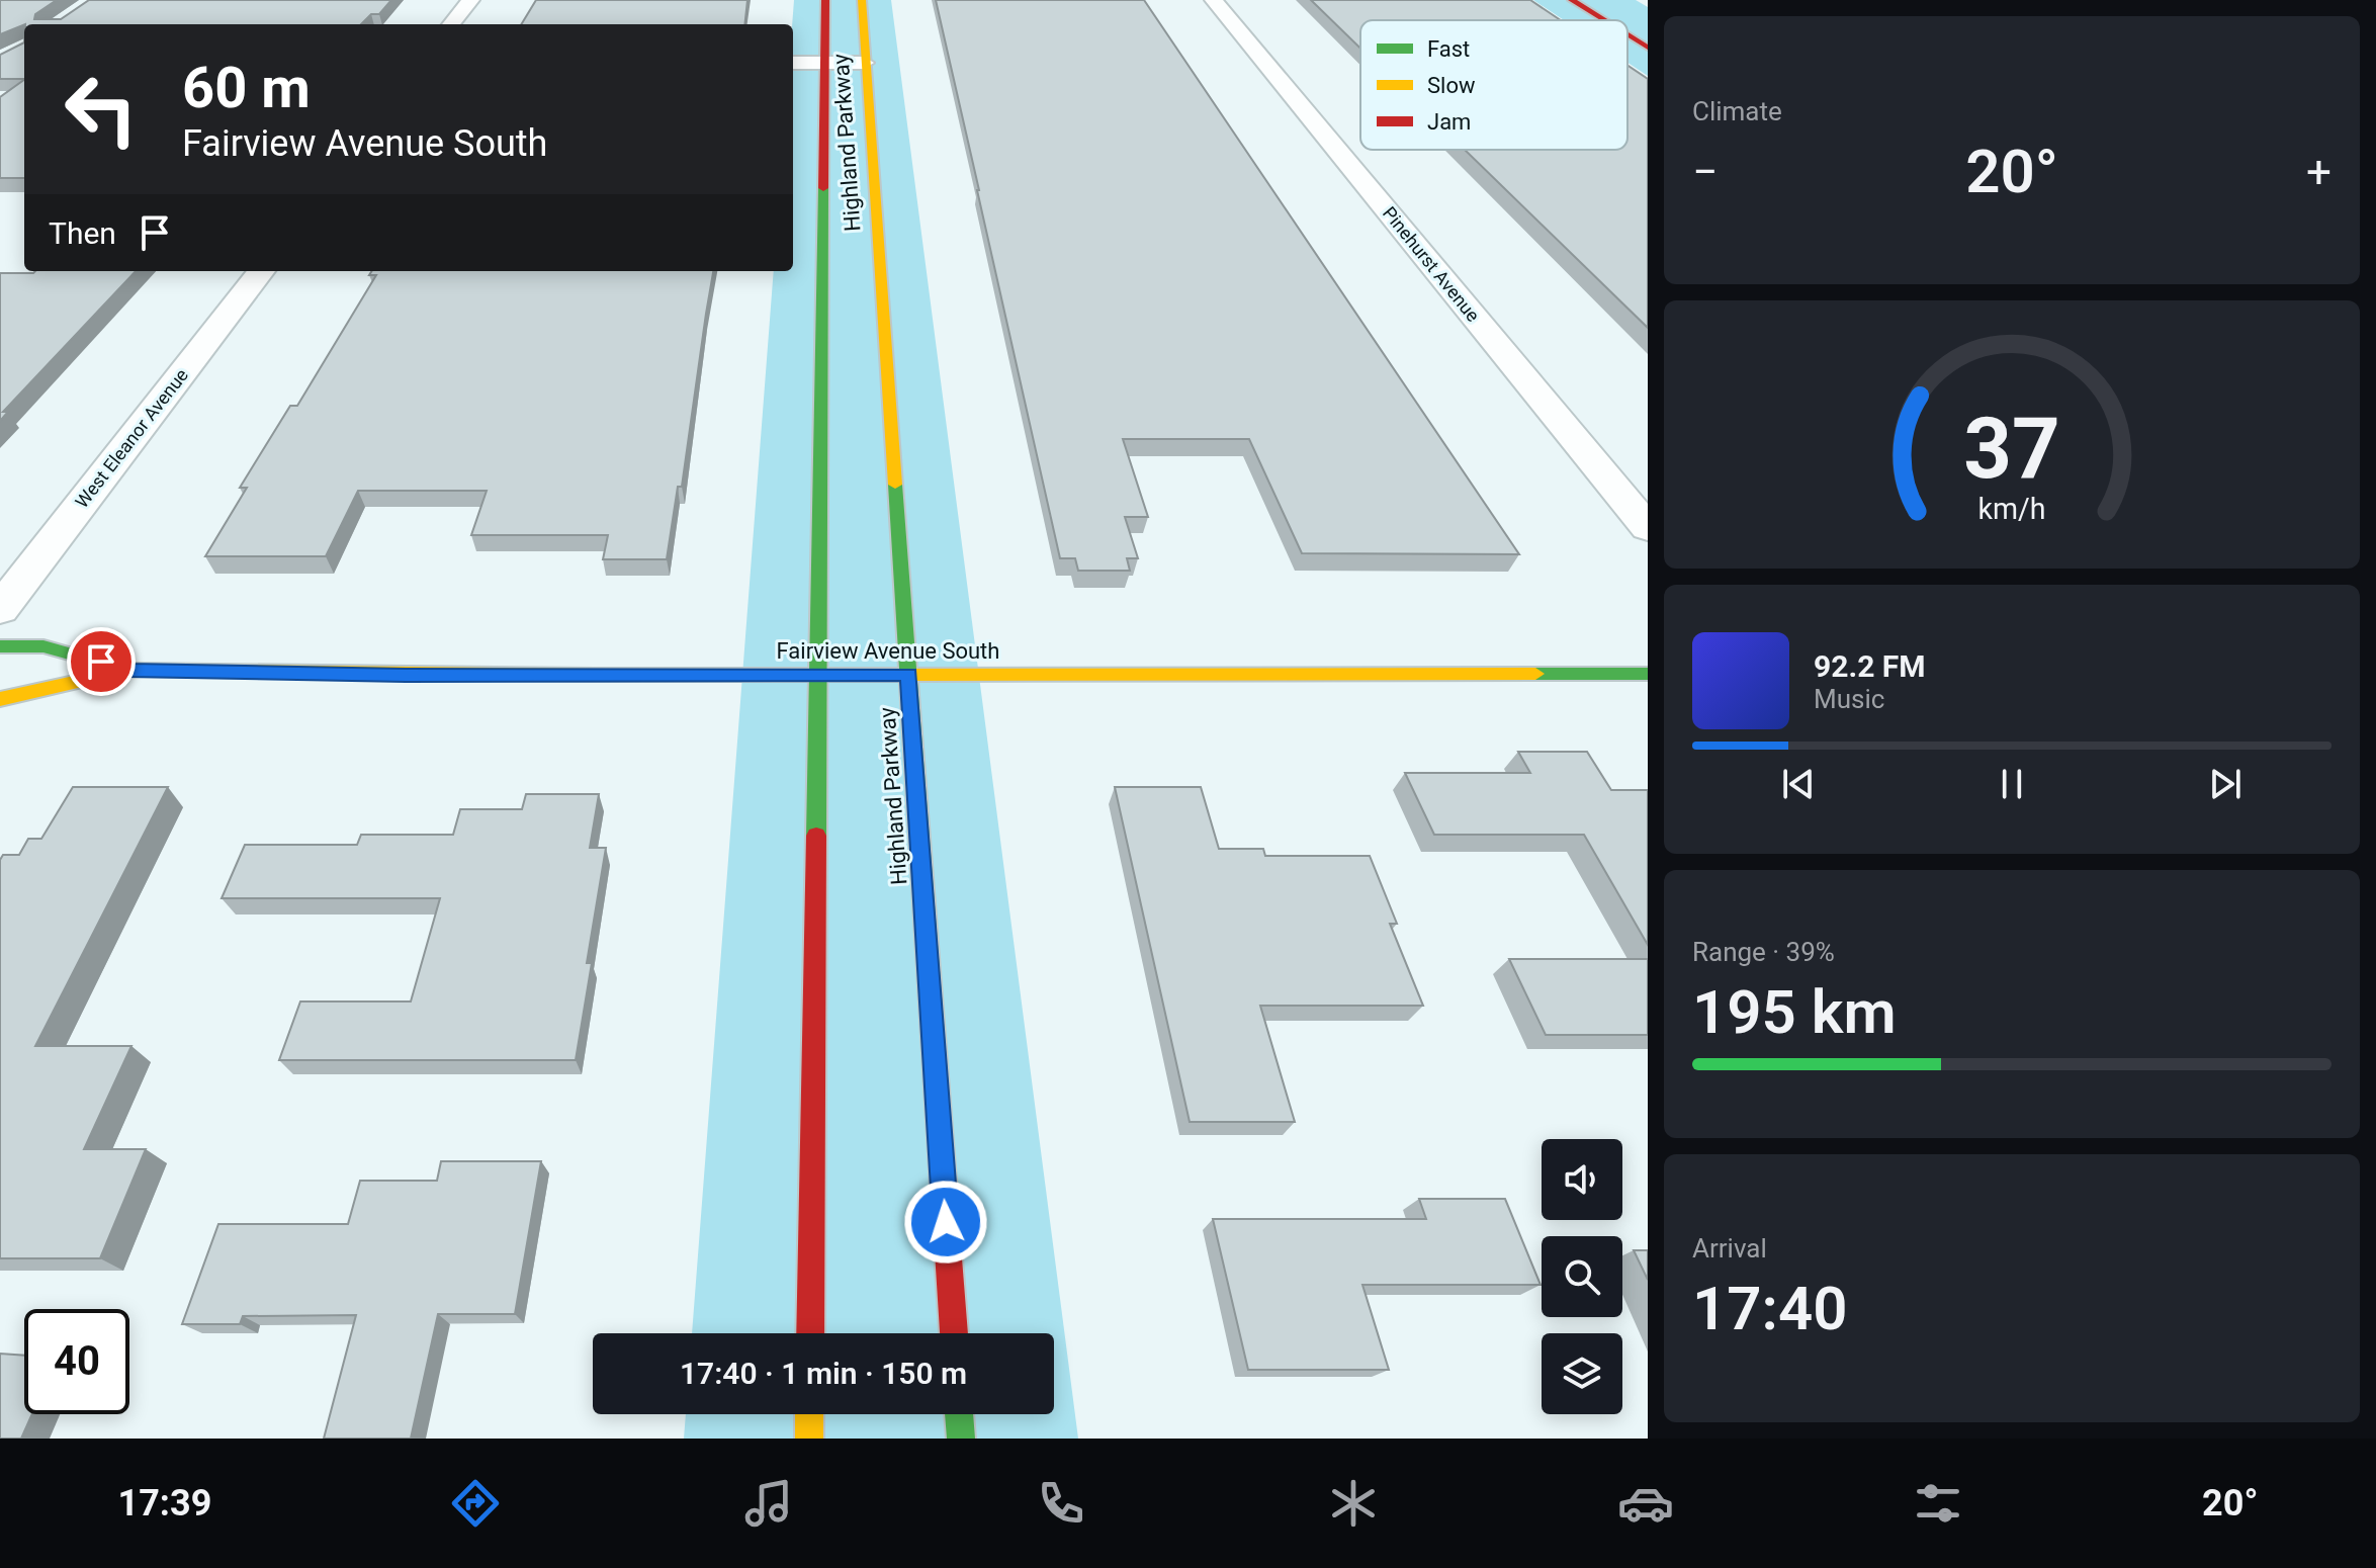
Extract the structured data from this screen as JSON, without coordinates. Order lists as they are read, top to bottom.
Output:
{
  "streets": {
    "street": [
      "Highland Parkway",
      "Pinehurst Avenue",
      "West Eleanor Avenue",
      "Fairview Avenue South"
    ]
  },
  "crossings": [
    ["Highland Parkway", "Fairview Avenue South"]
  ],
  "legend": ["Fast", "Slow", "Jam"],
  "page": {
    "tile": [
      "Climate",
      ["Range · 39%", "195 km"],
      ["Arrival", "17:40"]
    ],
    "turn": ["60 m", "Fairview Avenue South"],
    "heat": ["−", "20°", "+"],
    "then": "Then",
    "song": ["92.2 FM", "Music"],
    "limit": "40",
    "trip": "17:40 · 1 min · 150 m",
    "tabs": ["17:39", "20°"],
    "gauge": ["37", "km/h"]
  }
}
